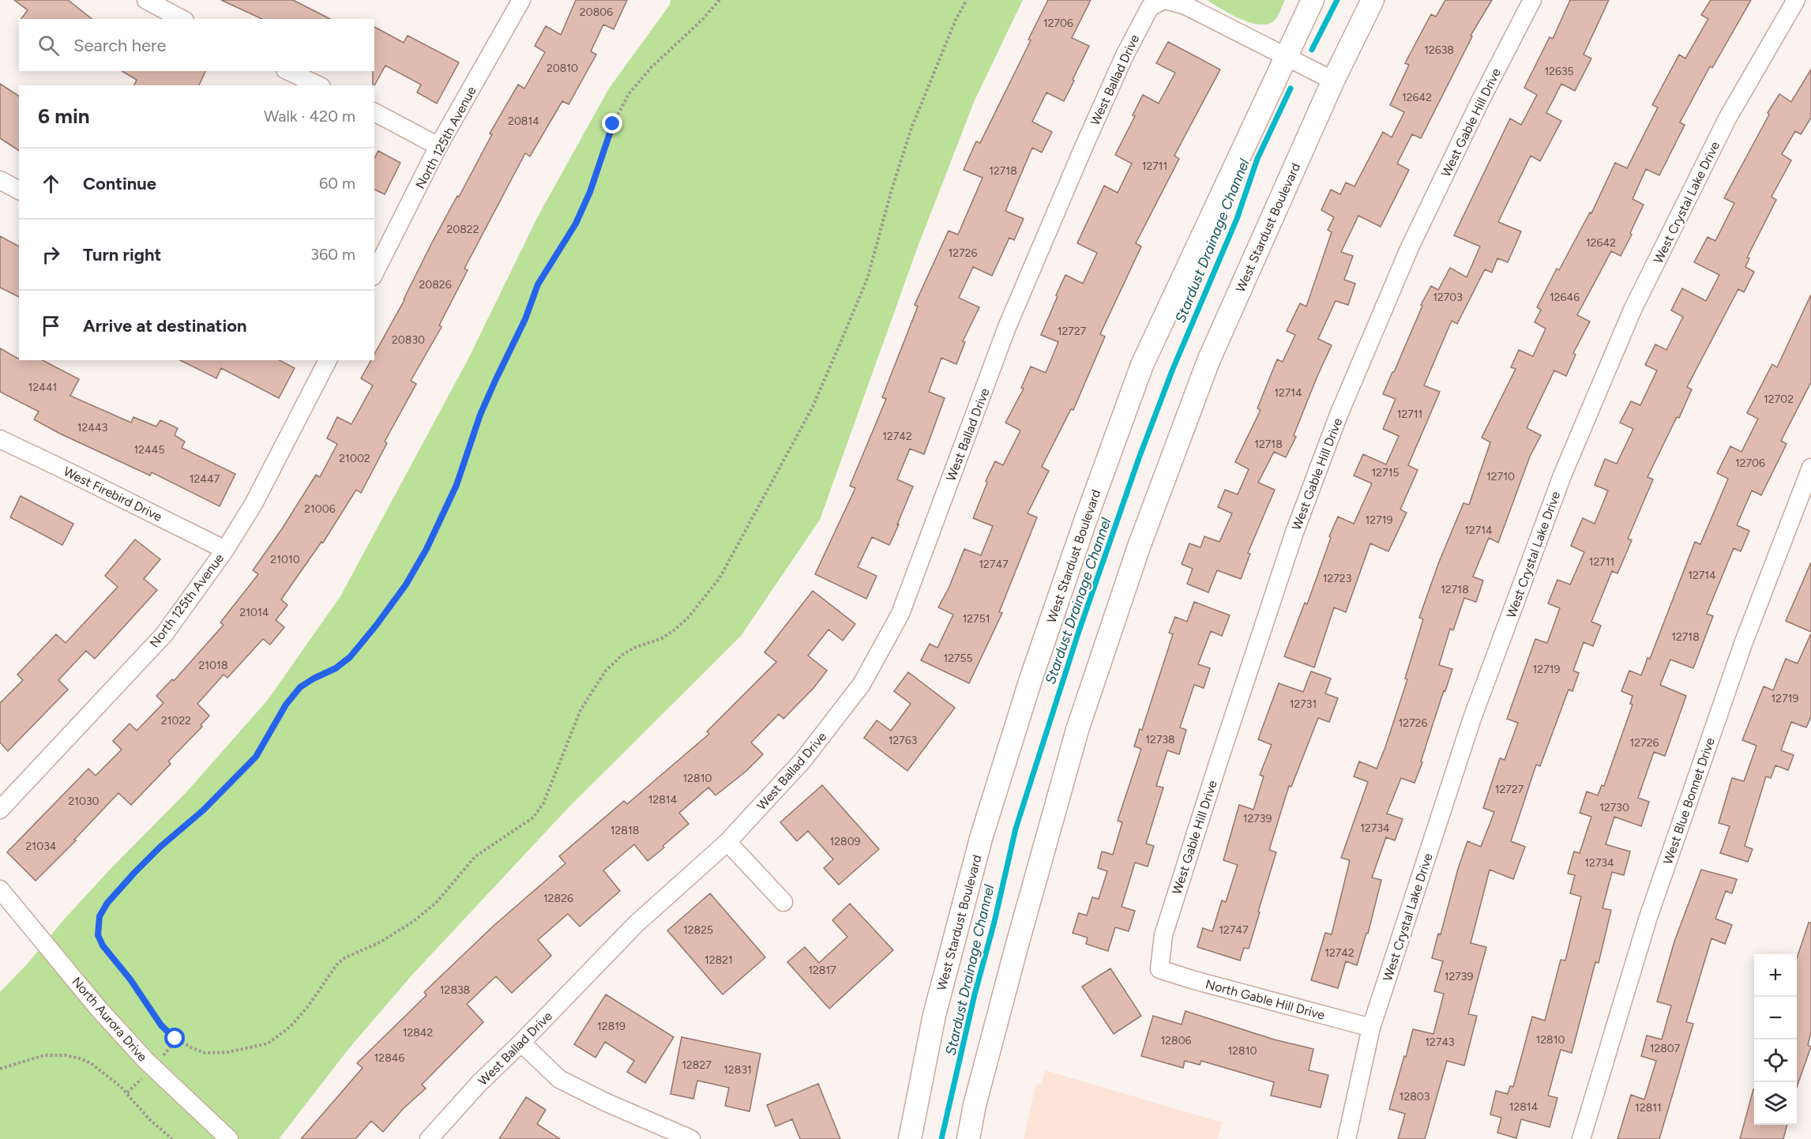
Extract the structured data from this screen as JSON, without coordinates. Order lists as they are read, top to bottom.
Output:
{
  "streets": {
    "street": [
      "West Ballad Drive",
      "West Gable Hill Drive",
      "North 125th Avenue",
      "West Crystal Lake Drive",
      "West Stardust Boulevard",
      "West Firebird Drive",
      "West Blue Bonnet Drive",
      "North Gable Hill Drive",
      "North Aurora Drive"
    ]
  },
  "crossings": [
    ["West Ballad Drive", "West Stardust Boulevard"],
    ["West Gable Hill Drive", "North Gable Hill Drive"],
    ["North 125th Avenue", "West Firebird Drive"],
    ["West Crystal Lake Drive", "North Gable Hill Drive"]
  ],
  "water": ["Stardust Drainage Channel"],
  "house_numbers": [
    "20806",
    "12706",
    "12638",
    "20810",
    "12635",
    "12642",
    "20814",
    "12711",
    "12718",
    "20822",
    "12642",
    "12726",
    "20826",
    "12703",
    "12646",
    "12727",
    "20830",
    "12441",
    "12714",
    "12702",
    "12711",
    "12443",
    "12742",
    "12718",
    "12445",
    "21002",
    "12706",
    "12715",
    "12710",
    "12447",
    "21006",
    "12719",
    "12714",
    "21010",
    "12711",
    "12747",
    "12714",
    "12723",
    "12718",
    "21014",
    "12751",
    "12718",
    "12755",
    "21018",
    "12719",
    "12719",
    "12731",
    "21022",
    "12726",
    "12738",
    "12763",
    "12726",
    "12810",
    "12727",
    "12814",
    "21030",
    "12730",
    "12739",
    "12734",
    "12818",
    "12809",
    "21034",
    "12734",
    "12826",
    "12825",
    "12747",
    "12742",
    "12821",
    "12817",
    "12739",
    "12838",
    "12819",
    "12842",
    "12810",
    "12806",
    "12743",
    "12807",
    "12810",
    "12846",
    "12827",
    "12831",
    "12803",
    "12814",
    "12811"
  ],
  "page": {
    "search": "Search here",
    "heading": ["6 min", "Walk · 420 m"],
    "list": [
      ["Continue", "60 m"],
      ["Turn right", "360 m"],
      "Arrive at destination"
    ],
    "map_buttons": ["+", "−"]
  }
}
